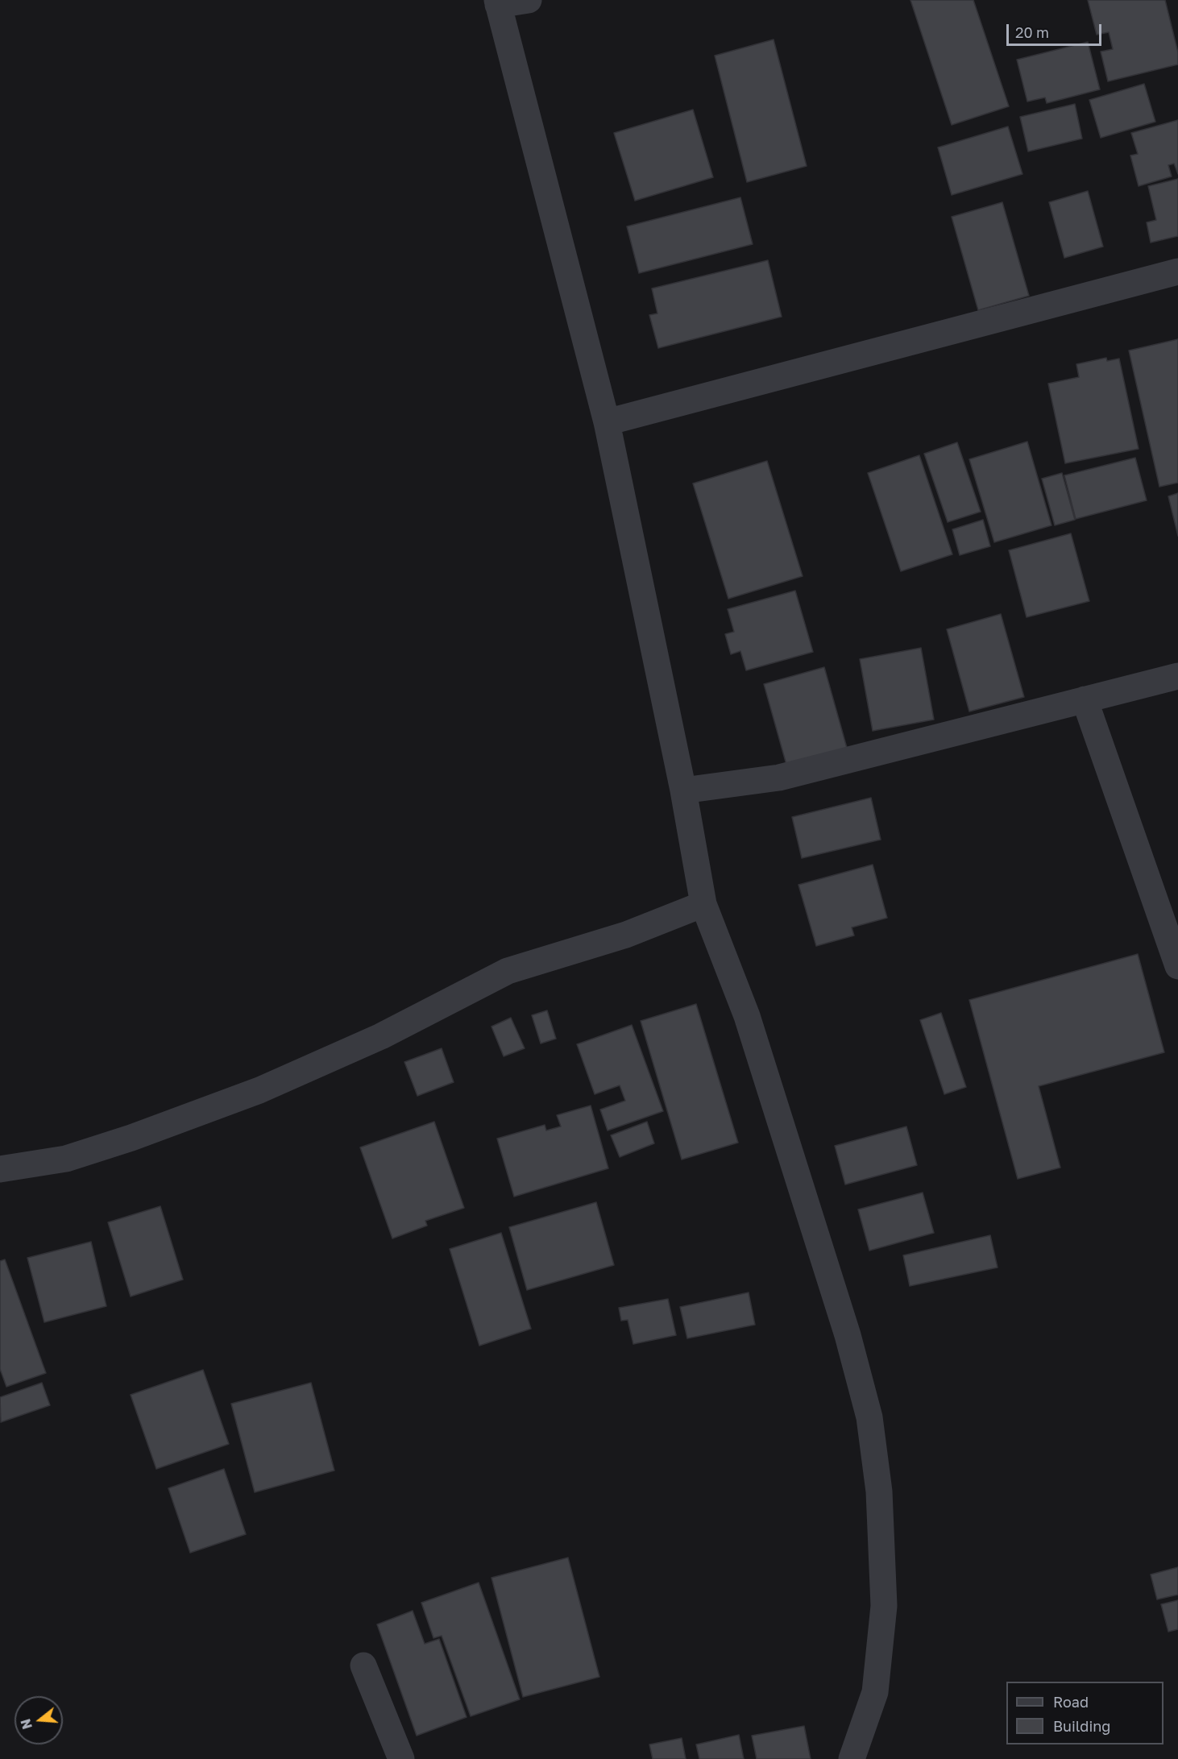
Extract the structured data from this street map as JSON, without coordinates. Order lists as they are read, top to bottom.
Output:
{
  "legend": ["Road", "Building"],
  "scale_bar": "20 m",
  "north": "left"
}
